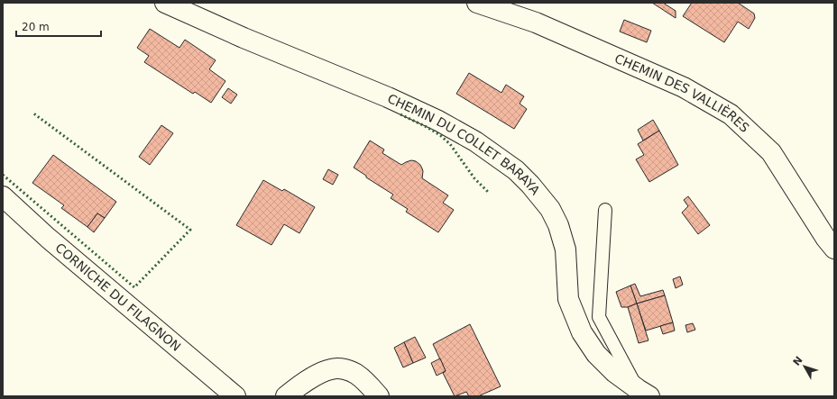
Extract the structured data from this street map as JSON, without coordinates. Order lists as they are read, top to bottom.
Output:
{
  "streets": {
    "street": ["CHEMIN DES VALLIÈRES", "CHEMIN DU COLLET BARAYA", "CORNICHE DU FILAGNON"]
  },
  "scale_bar": "20 m",
  "north": "top left"
}
